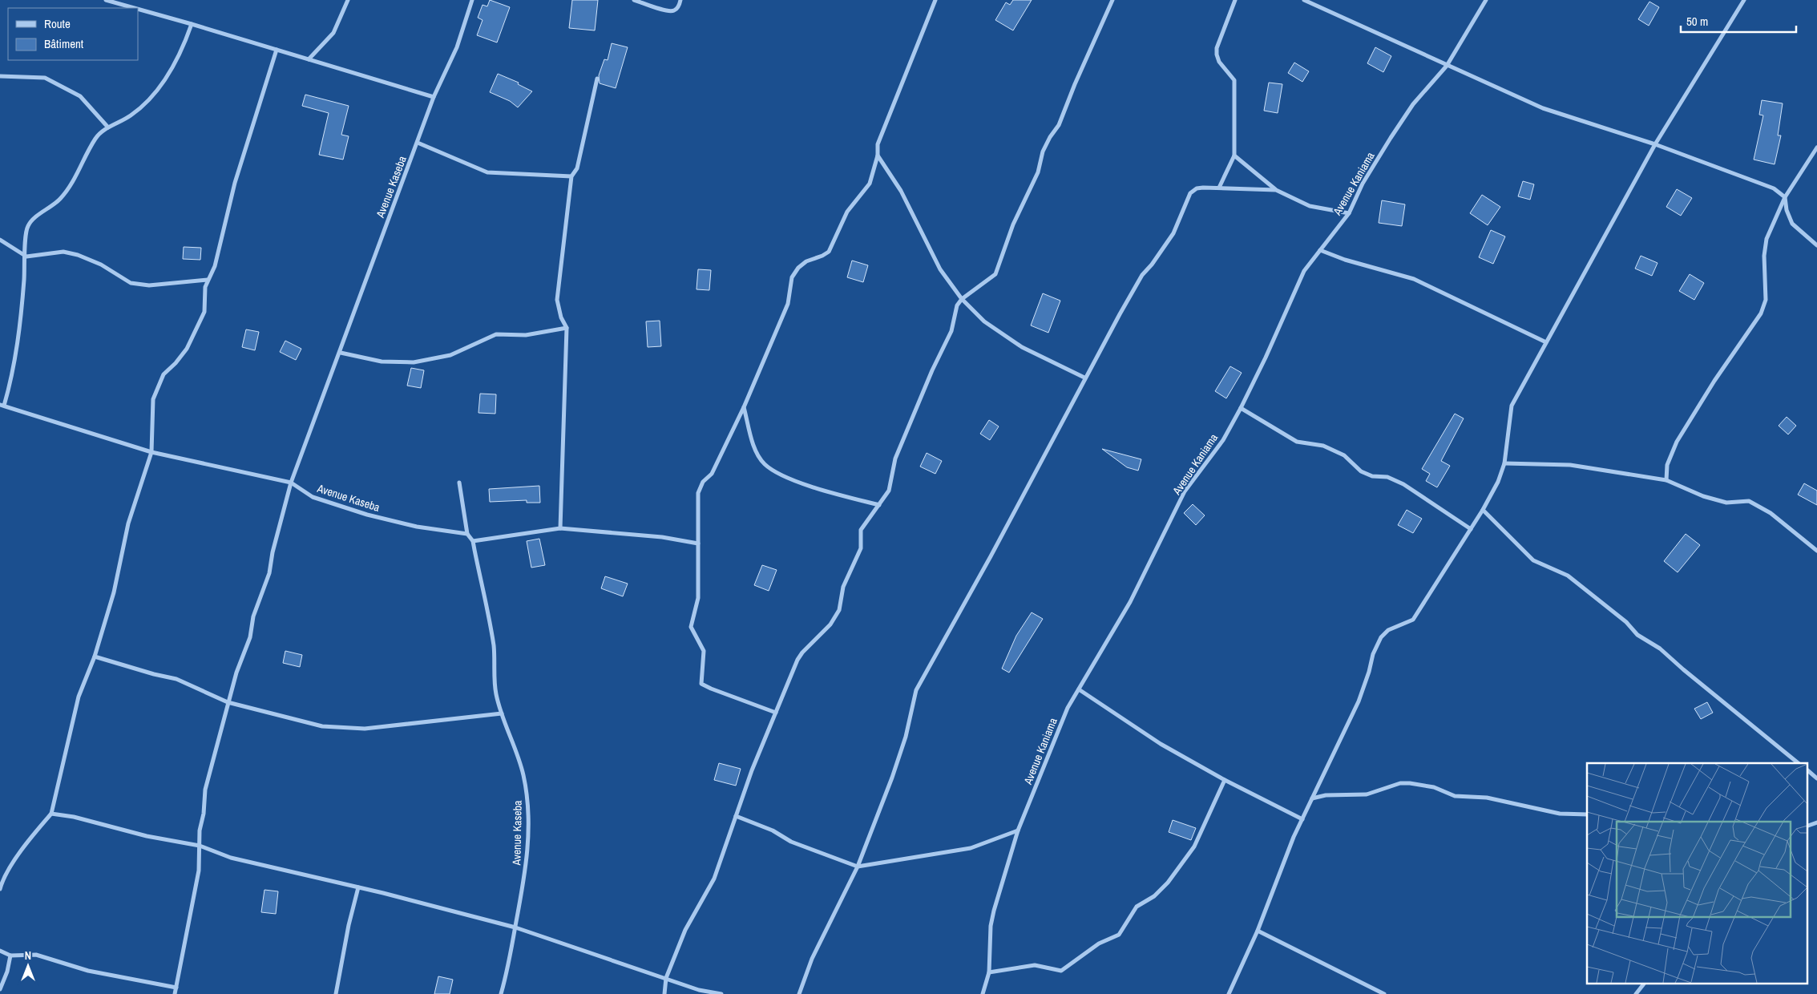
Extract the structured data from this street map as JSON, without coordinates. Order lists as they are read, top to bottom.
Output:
{
  "streets": {
    "street": ["Avenue Kaniama", "Avenue Kaseba"]
  },
  "legend": ["Route", "Bâtiment"],
  "scale_bar": "50 m",
  "north": "top"
}
